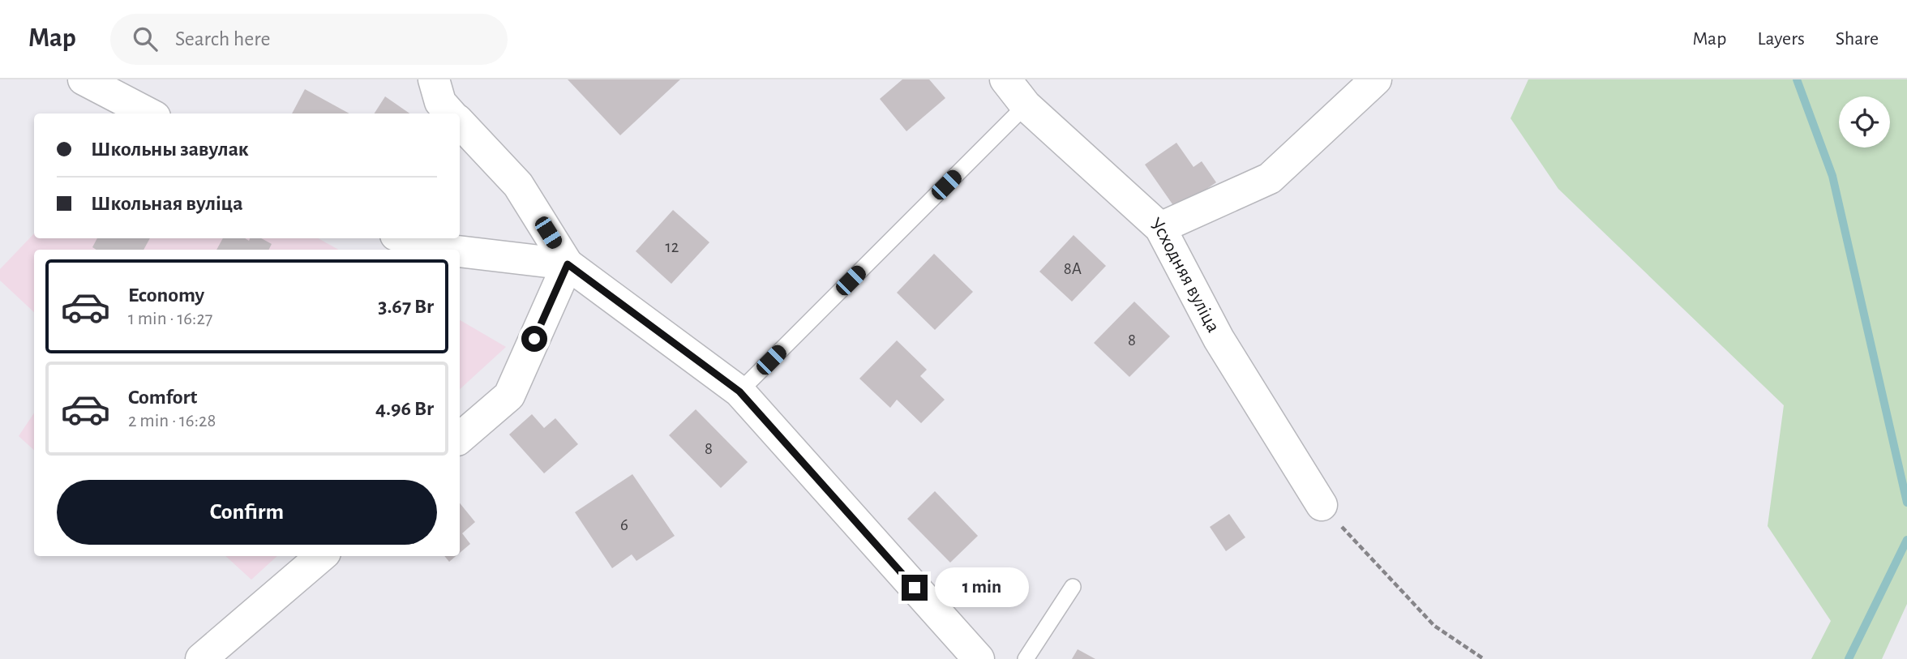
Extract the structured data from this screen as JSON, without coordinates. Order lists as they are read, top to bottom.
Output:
{
  "streets": {
    "street": ["Усходняя вуліца"]
  },
  "house_numbers": [
    "12",
    "8А",
    "8",
    "8",
    "6"
  ],
  "page": {
    "header": "Map",
    "search": "Search here",
    "nav": ["Map", "Layers", "Share"],
    "banner": ["Школьны завулак", "Школьная вуліца"],
    "list": [
      {
        "name": "Economy",
        "note": "1 min · 16:27",
        "value": "3.67 Br"
      },
      {
        "name": "Comfort",
        "note": "2 min · 16:28",
        "value": "4.96 Br"
      }
    ],
    "buttons": "Confirm",
    "bubble": "1 min"
  }
}
